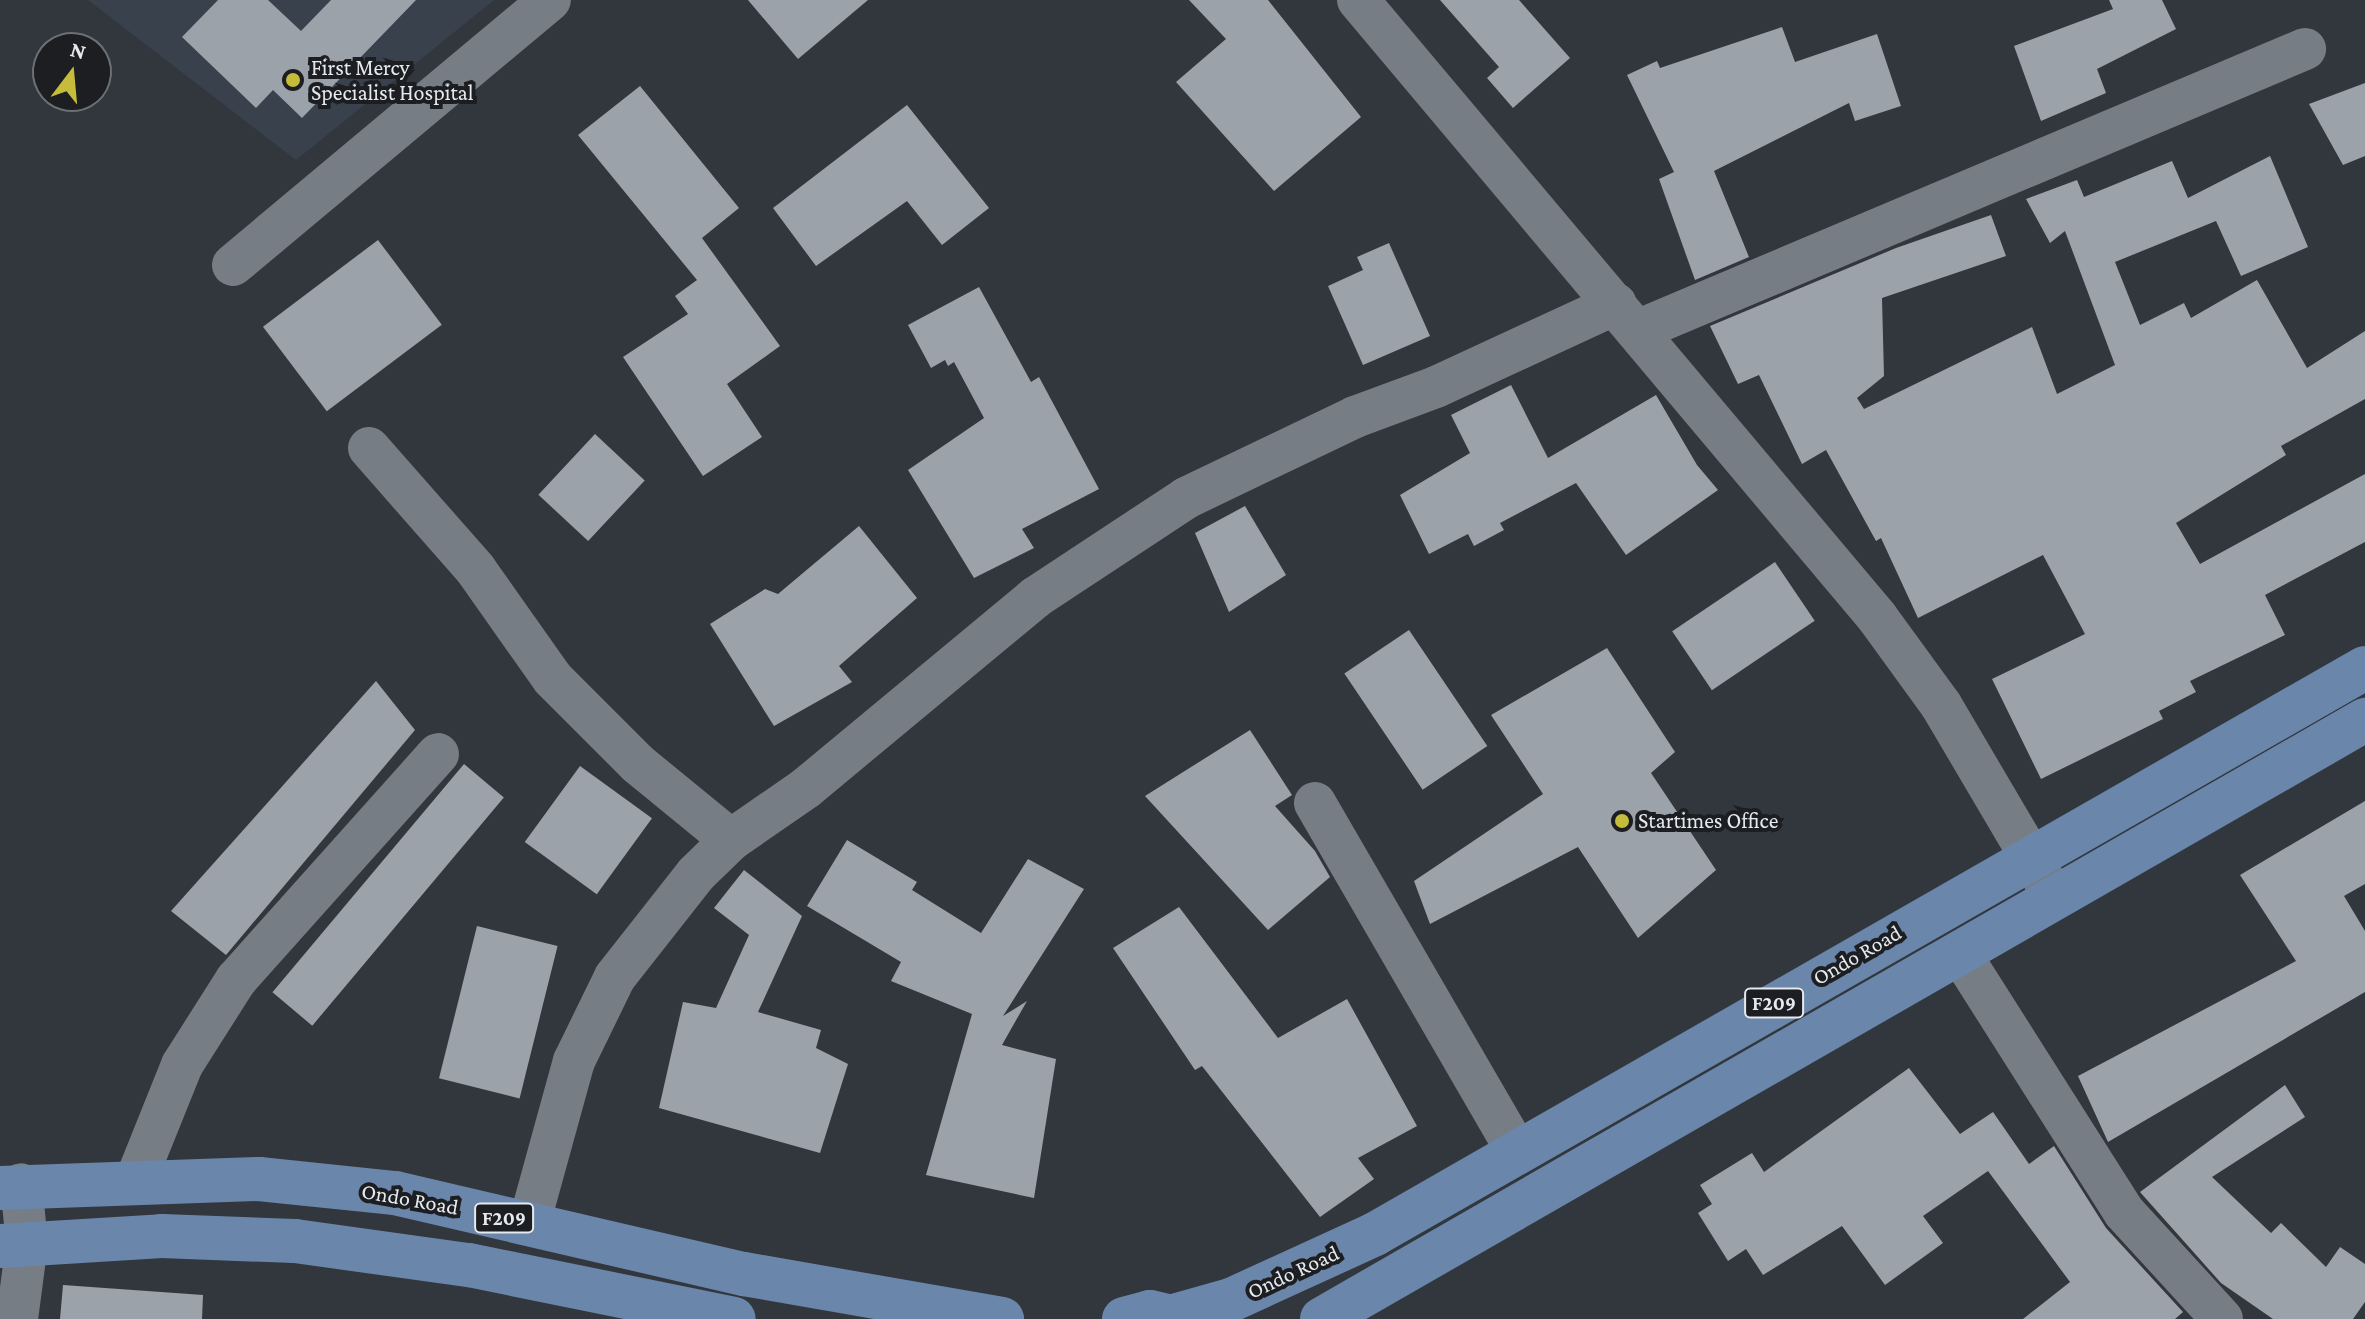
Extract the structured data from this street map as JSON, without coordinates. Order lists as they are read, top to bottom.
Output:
{
  "streets": {
    "main road": ["Ondo Road", "F209"]
  },
  "crossings": [
    ["Ondo Road", "F209"]
  ],
  "places": ["First Mercy Specialist Hospital", "Startimes Office"],
  "north": "top"
}
